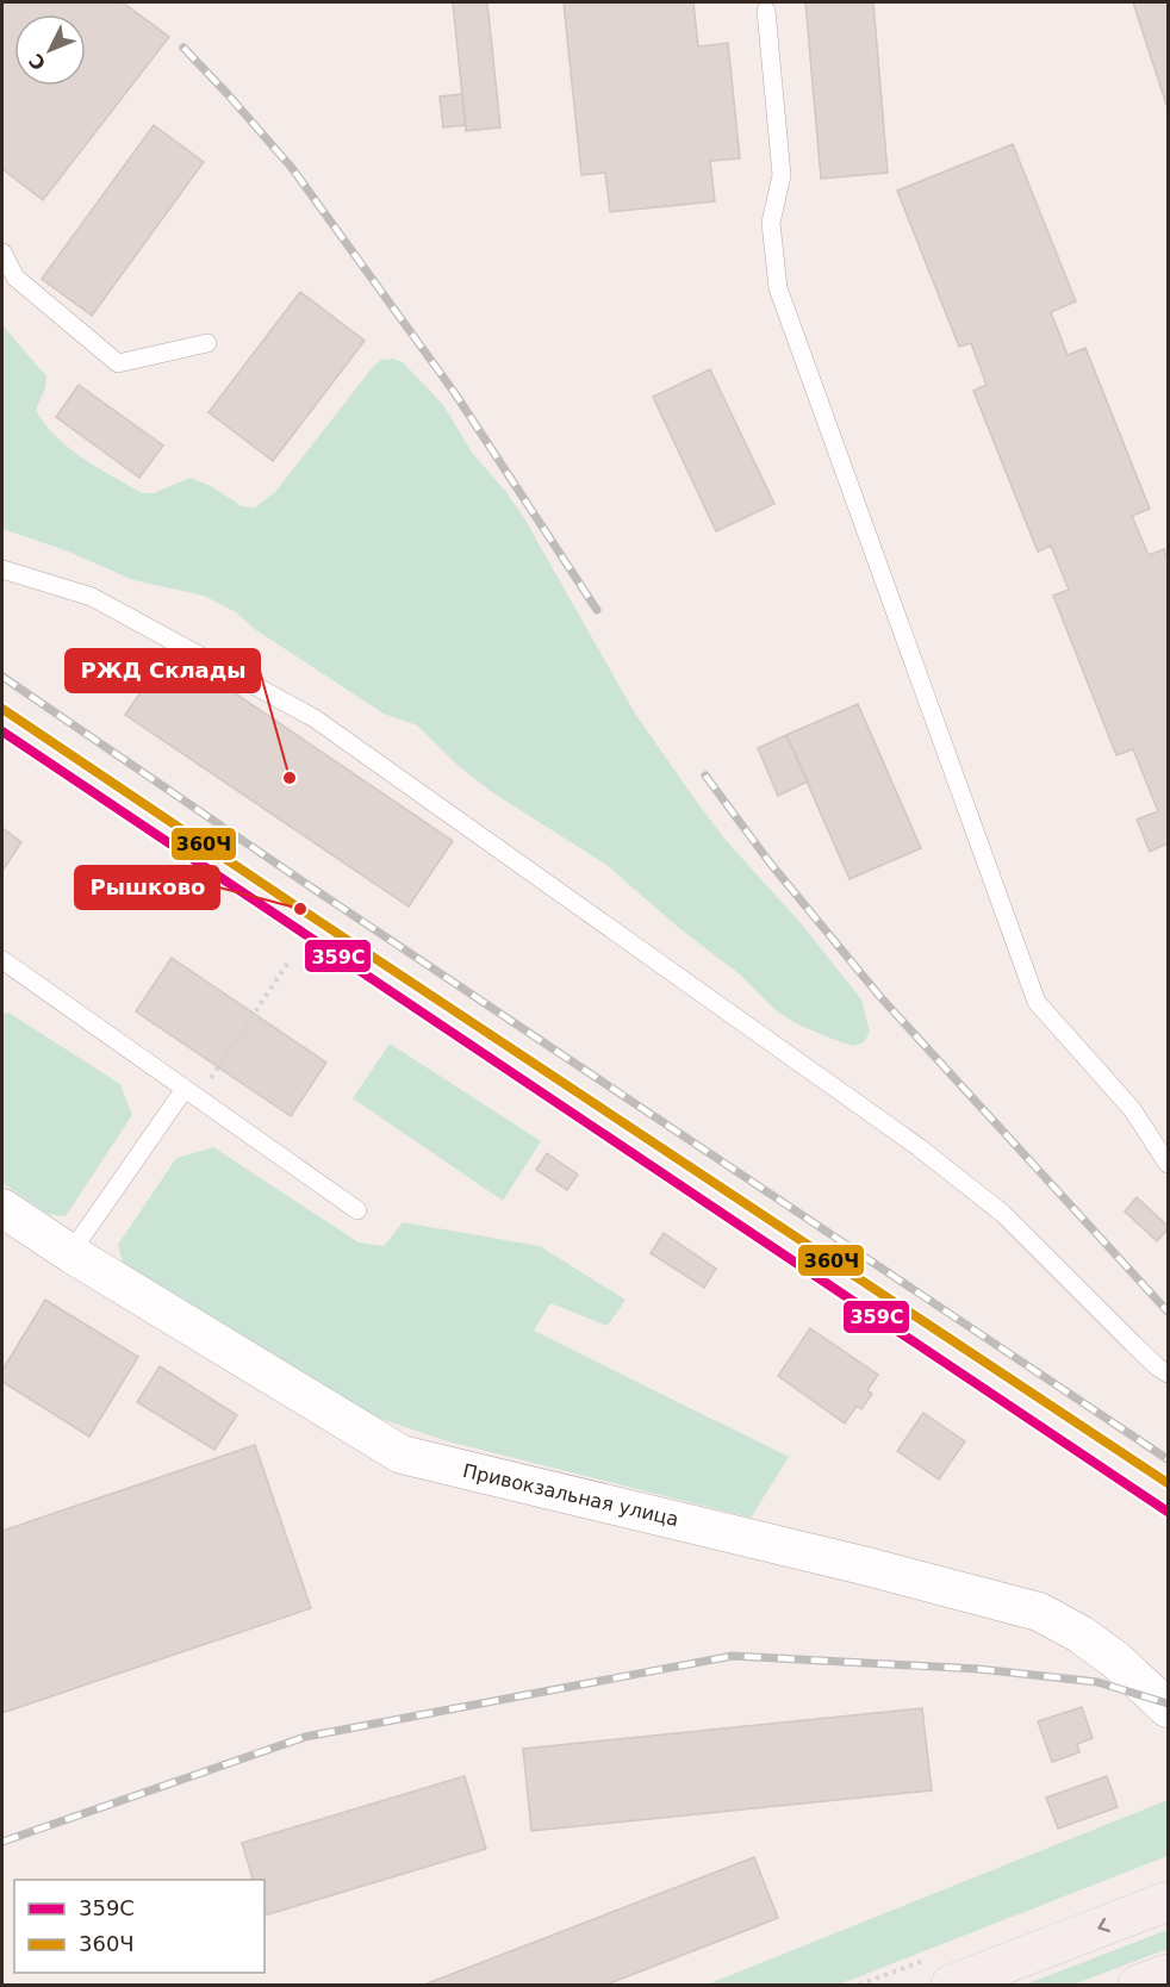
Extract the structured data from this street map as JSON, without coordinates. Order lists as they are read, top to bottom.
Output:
{
  "streets": {
    "street": ["Привокзальная улица"]
  },
  "places": ["РЖД Склады", "Рышково"],
  "lines": ["transit line 360Ч", "transit line 359С"],
  "legend": ["359С", "360Ч"],
  "north": "bottom left"
}
